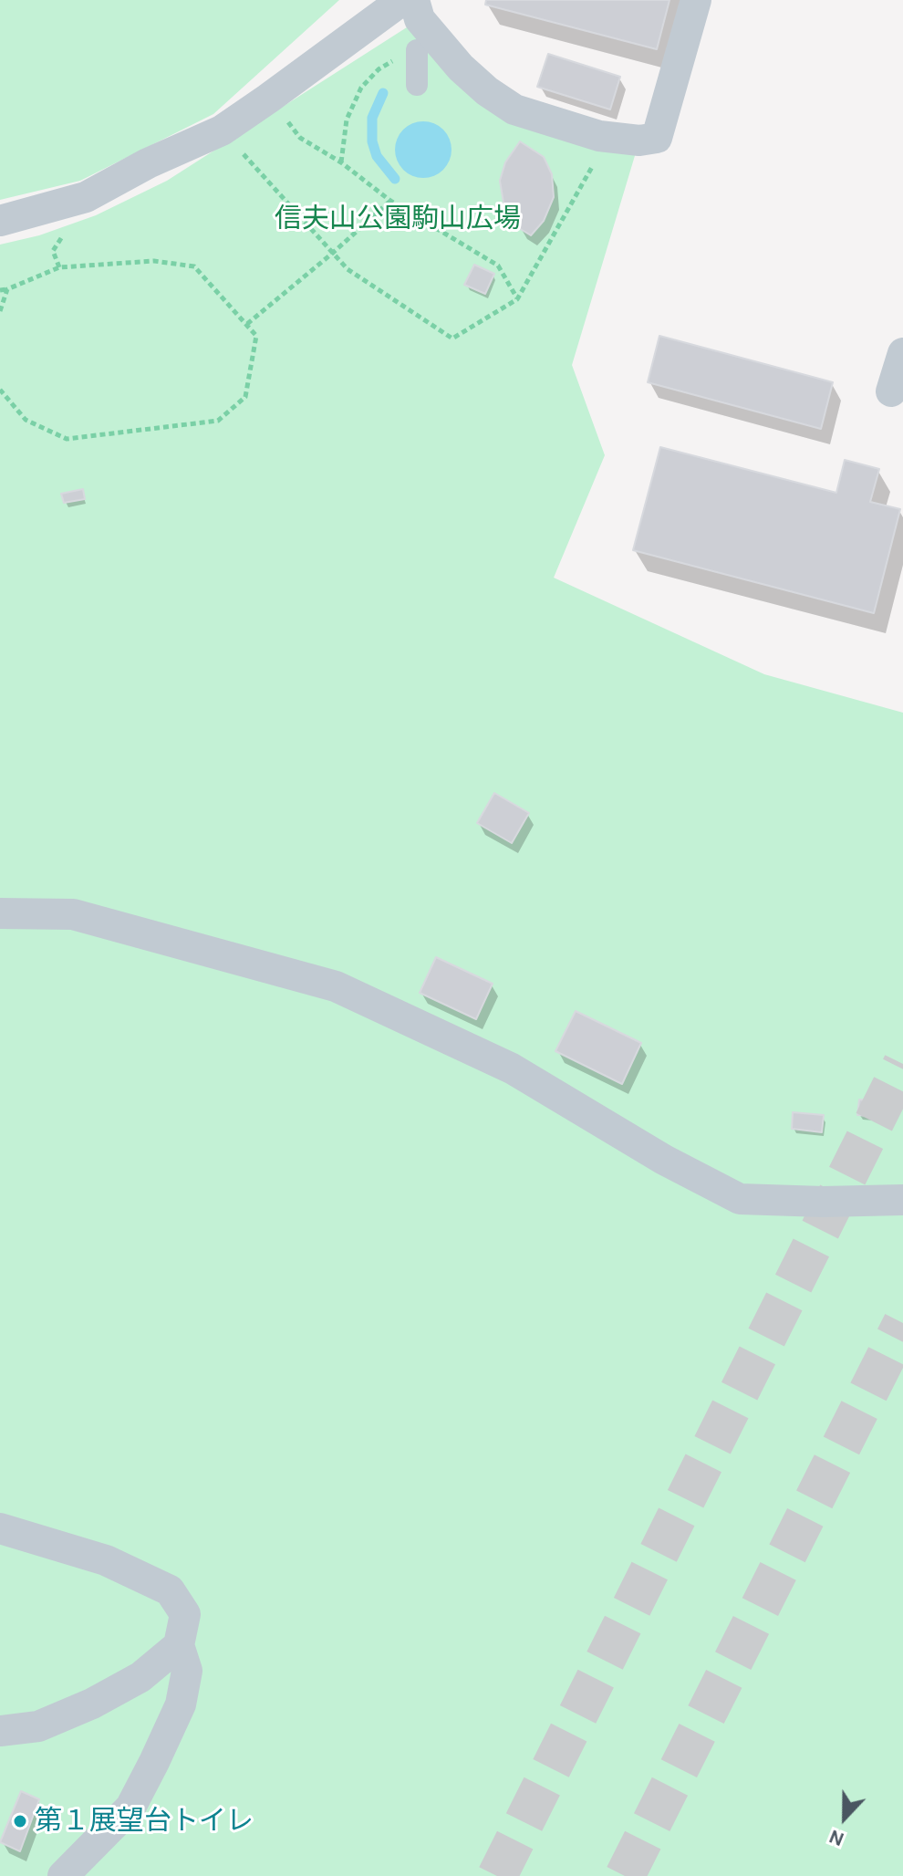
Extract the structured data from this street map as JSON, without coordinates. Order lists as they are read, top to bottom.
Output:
{
  "parks": ["信夫山公園駒山広場"],
  "places": ["第１展望台トイレ"],
  "north": "bottom"
}
